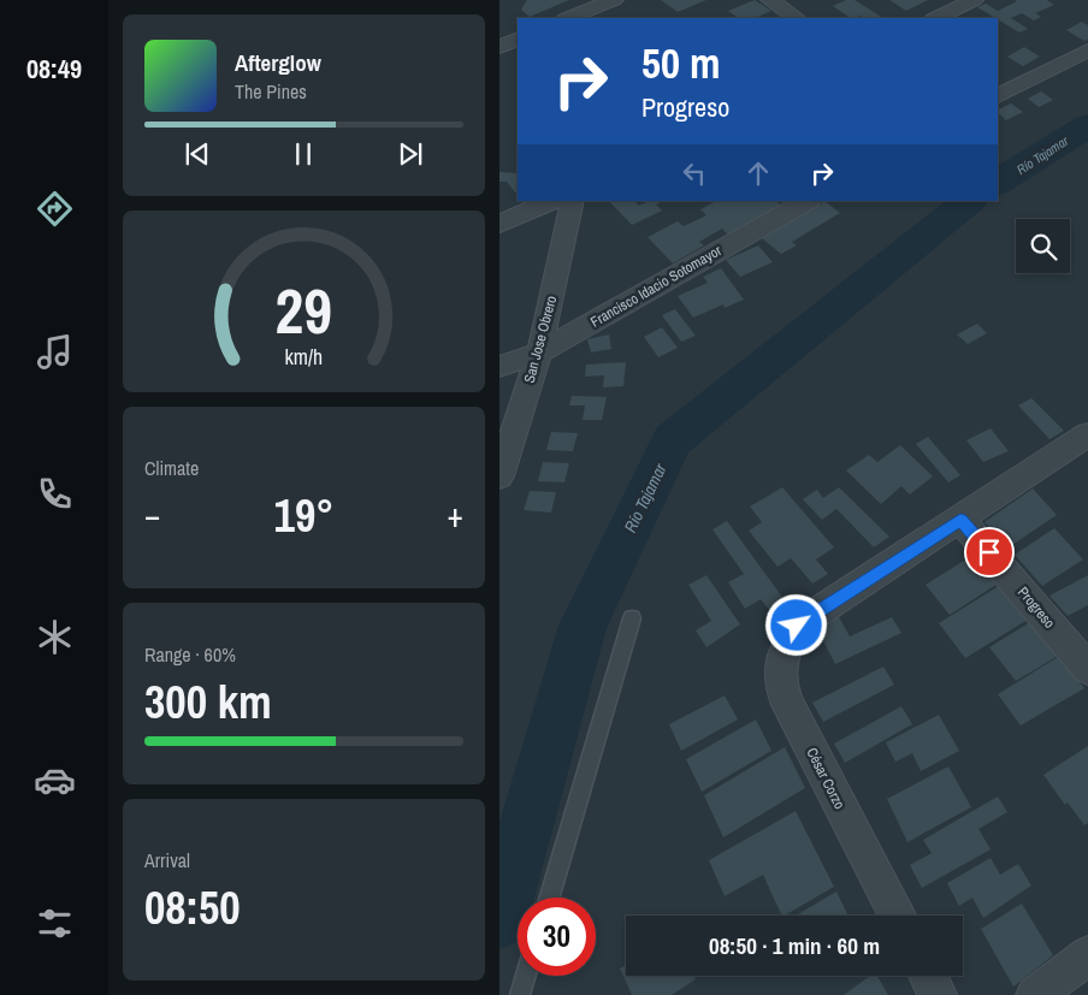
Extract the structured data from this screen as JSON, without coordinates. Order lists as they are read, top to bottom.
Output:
{
  "streets": {
    "street": [
      "Francisco Idacio Sotomayor",
      "San Jose Obrero",
      "Progreso",
      "César Corzo"
    ]
  },
  "crossings": [
    ["Francisco Idacio Sotomayor", "San Jose Obrero"],
    ["Progreso", "César Corzo"]
  ],
  "water": ["Río Tajamar"],
  "page": {
    "tabs": "08:49",
    "turn": ["50 m", "Progreso"],
    "song": ["Afterglow", "The Pines"],
    "tile": [
      "Climate",
      ["Range · 60%", "300 km"],
      ["Arrival", "08:50"]
    ],
    "heat": ["−", "19°", "+"],
    "limit": "30",
    "trip": "08:50 · 1 min · 60 m",
    "gauge": ["29", "km/h"]
  }
}
